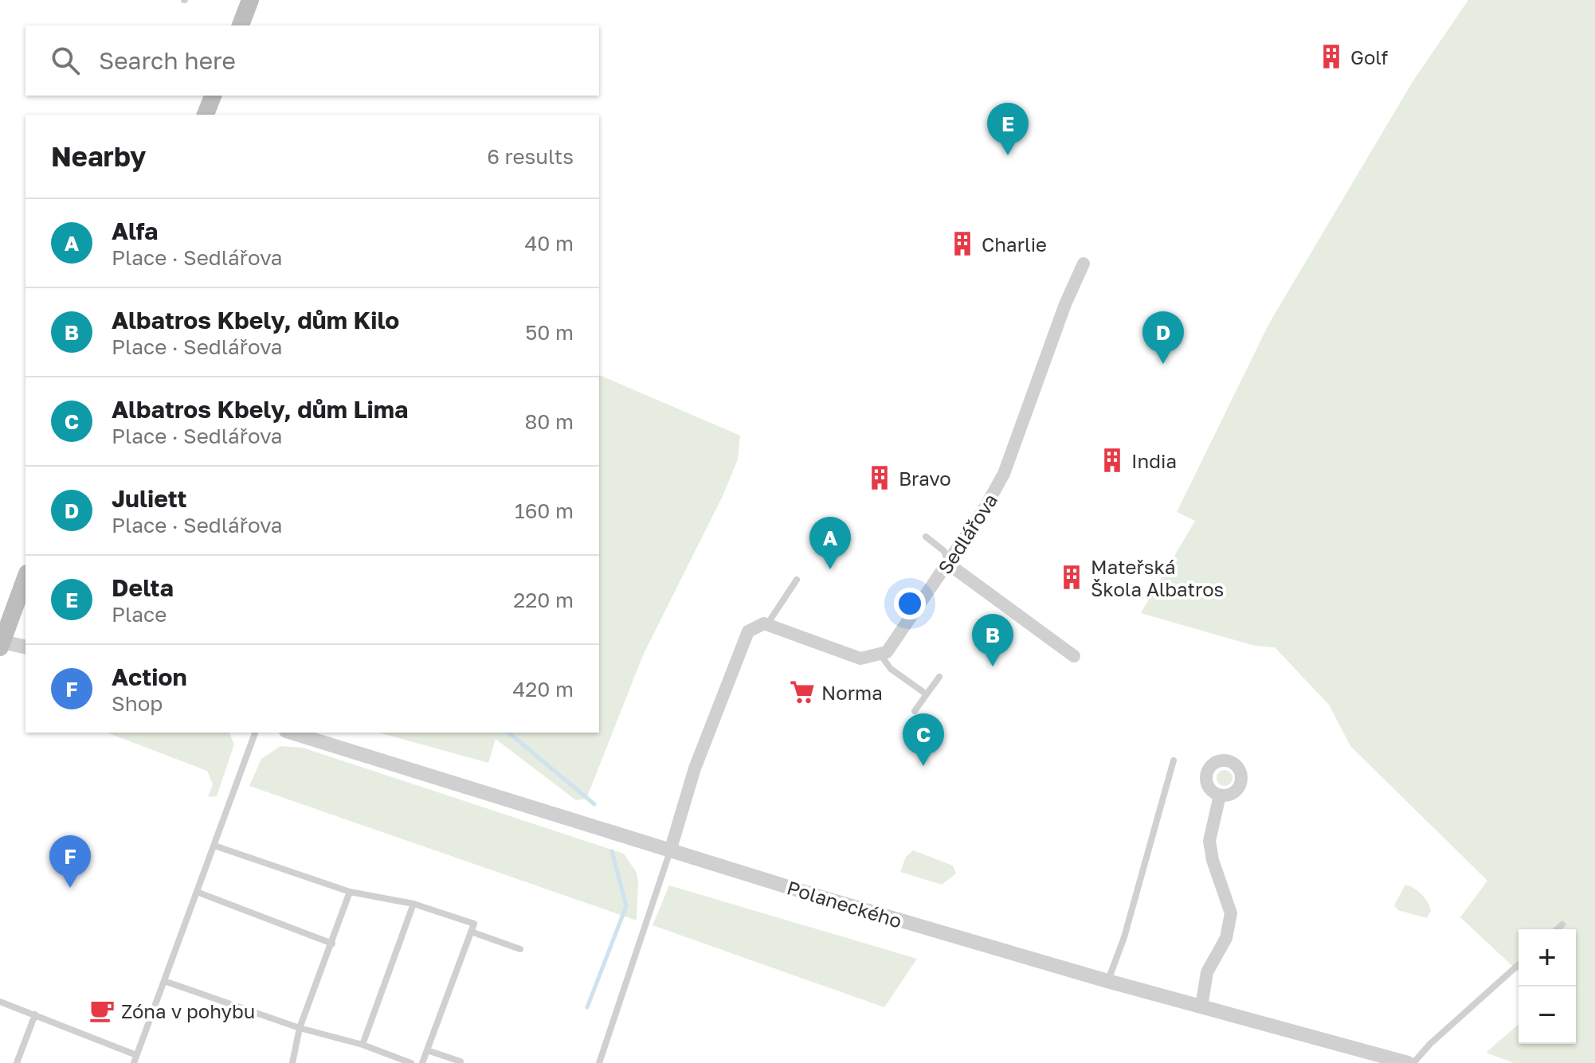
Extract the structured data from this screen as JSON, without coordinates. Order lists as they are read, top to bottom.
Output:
{
  "streets": {
    "street": ["Sedlářova", "Polaneckého"]
  },
  "places": {
    "building": [
      "Golf",
      "Charlie",
      "India",
      "Bravo",
      "Mateřská Škola Albatros"
    ],
    "supermarket": ["Norma"],
    "cafe": ["Zóna v pohybu"]
  },
  "page": {
    "search": "Search here",
    "pins": [
      "E",
      "D",
      "A",
      "B",
      "C",
      "F"
    ],
    "heading": ["Nearby", "6 results"],
    "list": [
      {
        "mark": "A",
        "name": "Alfa",
        "note": "Place · Sedlářova",
        "value": "40 m"
      },
      {
        "mark": "B",
        "name": "Albatros Kbely, dům Kilo",
        "note": "Place · Sedlářova",
        "value": "50 m"
      },
      {
        "mark": "C",
        "name": "Albatros Kbely, dům Lima",
        "note": "Place · Sedlářova",
        "value": "80 m"
      },
      {
        "mark": "D",
        "name": "Juliett",
        "note": "Place · Sedlářova",
        "value": "160 m"
      },
      {
        "mark": "E",
        "name": "Delta",
        "note": "Place",
        "value": "220 m"
      },
      {
        "mark": "F",
        "name": "Action",
        "note": "Shop",
        "value": "420 m"
      }
    ],
    "map_buttons": ["+", "−"]
  }
}
